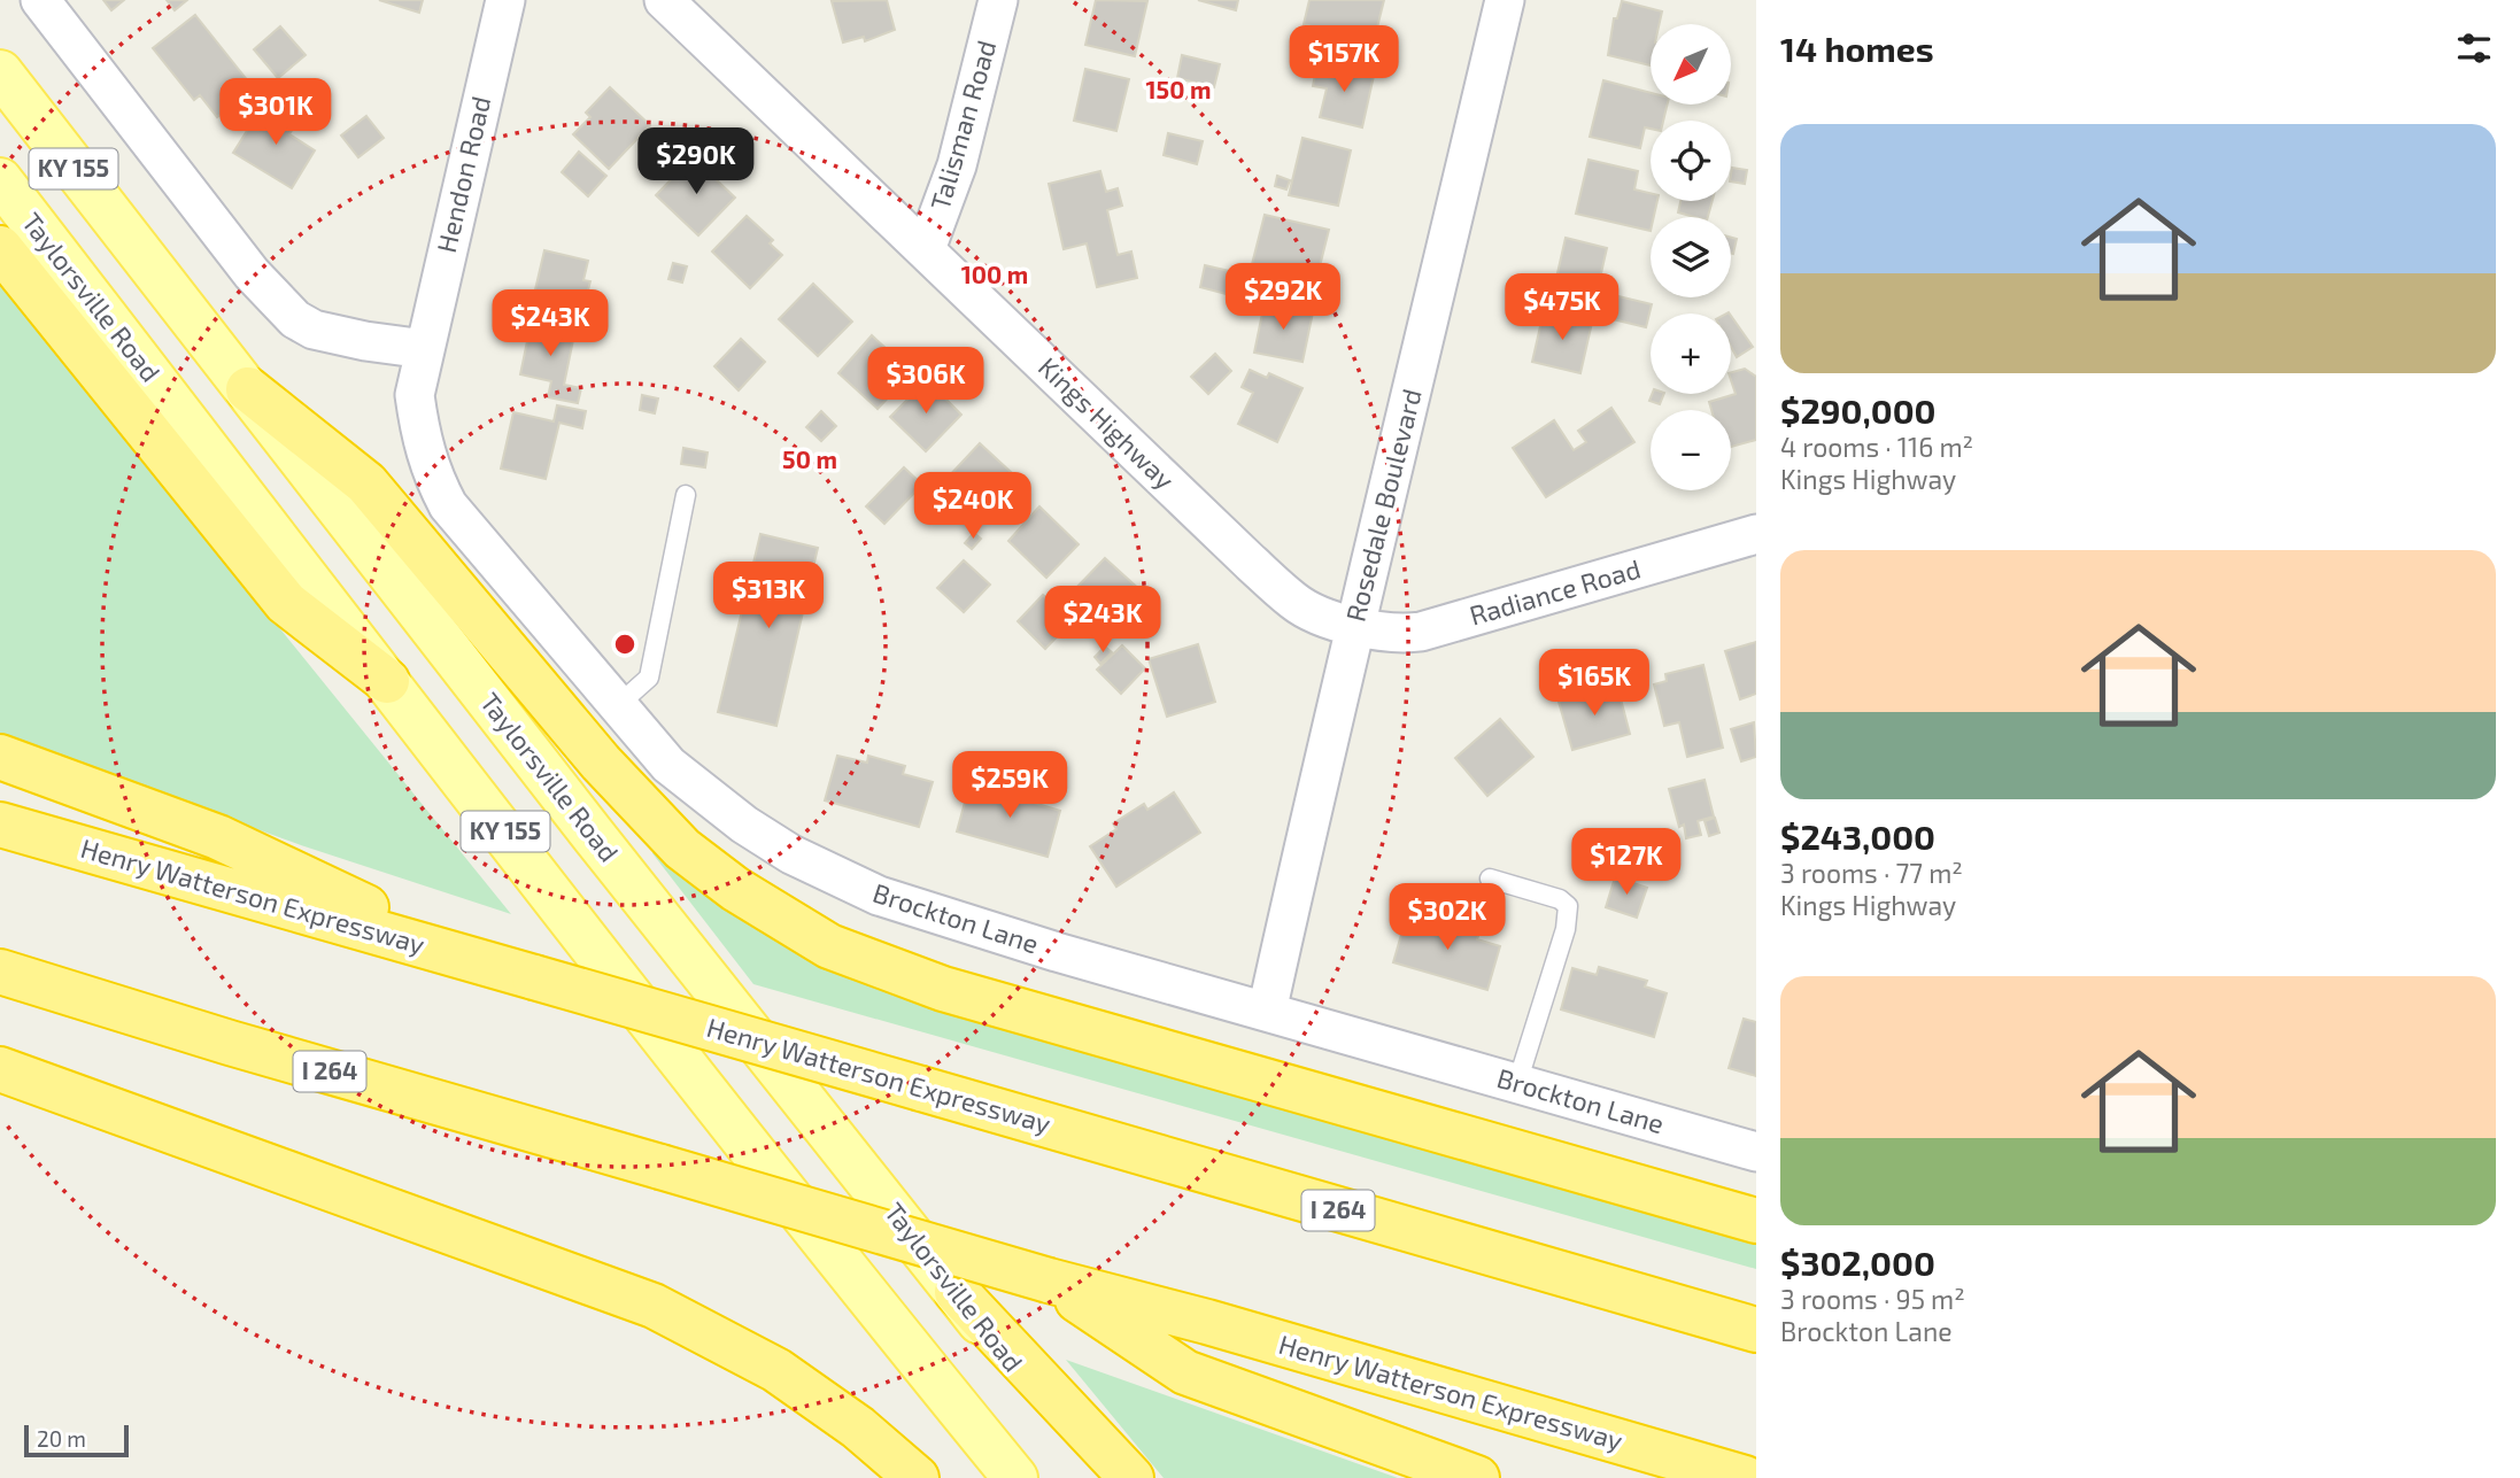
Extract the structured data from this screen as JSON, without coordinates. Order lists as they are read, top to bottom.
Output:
{
  "streets": {
    "highway": ["Henry Watterson Expressway", "I 264"],
    "main road": ["KY 155", "Taylorsville Road"],
    "street": [
      "Talisman Road",
      "Hendon Road",
      "Kings Highway",
      "Rosedale Boulevard",
      "Radiance Road",
      "Brockton Lane"
    ]
  },
  "crossings": [
    ["Talisman Road", "Kings Highway"],
    ["Hendon Road", "Brockton Lane"],
    ["Kings Highway", "Rosedale Boulevard"],
    ["Kings Highway", "Radiance Road"],
    ["Rosedale Boulevard", "Radiance Road"],
    ["Rosedale Boulevard", "Brockton Lane"]
  ],
  "scale_bar": "20 m",
  "north": "bottom left",
  "page": {
    "heading": "14 homes",
    "map_buttons": ["+", "−"],
    "price": [
      "$157K",
      "$301K",
      "$290K",
      "$292K",
      "$475K",
      "$243K",
      "$306K",
      "$240K",
      "$313K",
      "$243K",
      "$165K",
      "$259K",
      "$127K",
      "$302K"
    ],
    "list": [
      {
        "name": "$290,000",
        "note": "4 rooms · 116 m² · Kings Highway"
      },
      {
        "name": "$243,000",
        "note": "3 rooms · 77 m² · Kings Highway"
      },
      {
        "name": "$302,000",
        "note": "3 rooms · 95 m² · Brockton Lane"
      }
    ],
    "scale": "20 m"
  },
  "rings": ["150 m", "100 m", "50 m"]
}
